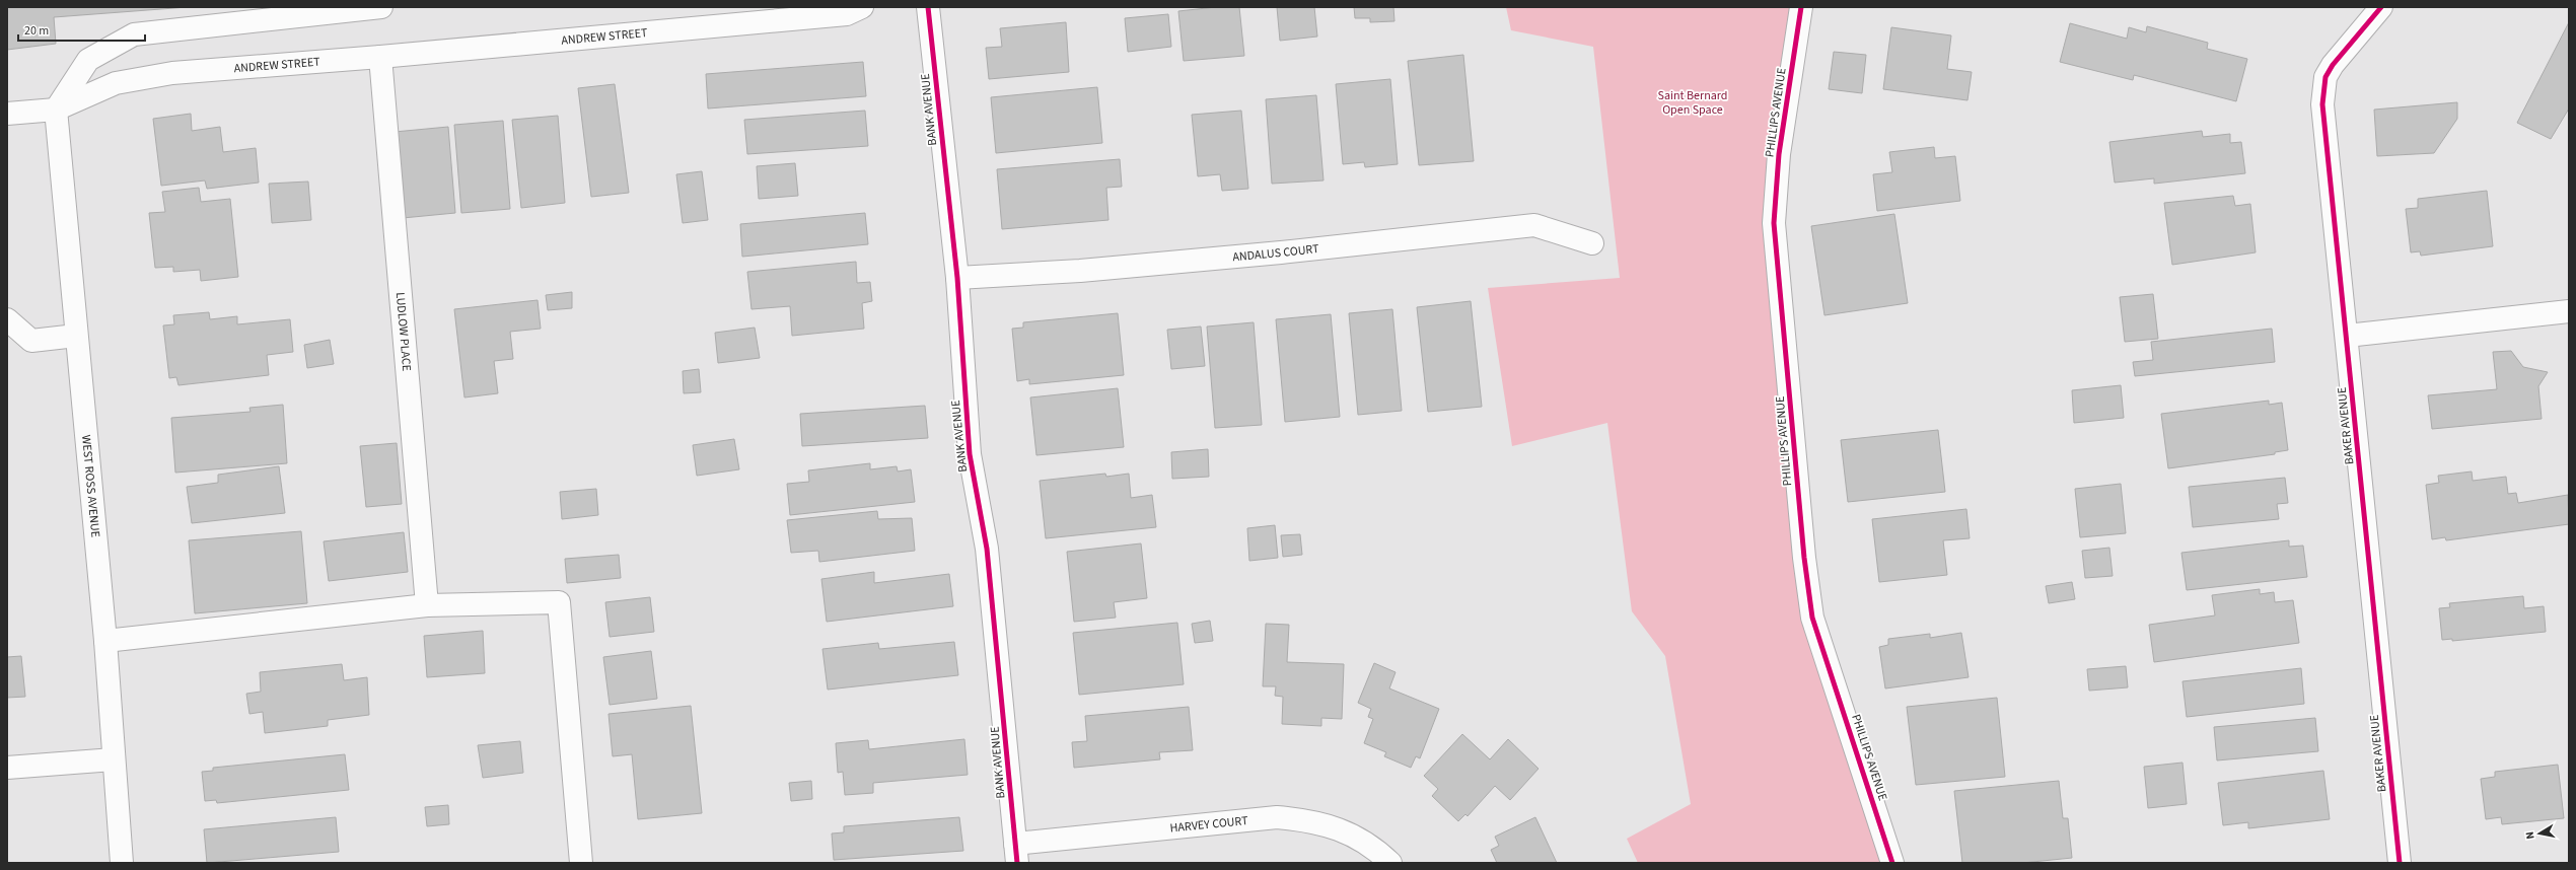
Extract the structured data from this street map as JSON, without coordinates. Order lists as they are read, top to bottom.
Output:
{
  "streets": {
    "street": [
      "ANDREW STREET",
      "BANK AVENUE",
      "PHILLIPS AVENUE",
      "ANDALUS COURT",
      "LUDLOW PLACE",
      "BAKER AVENUE",
      "WEST ROSS AVENUE",
      "HARVEY COURT"
    ]
  },
  "crossings": [
    ["ANDREW STREET", "LUDLOW PLACE"],
    ["ANDREW STREET", "WEST ROSS AVENUE"],
    ["BANK AVENUE", "ANDALUS COURT"],
    ["BANK AVENUE", "HARVEY COURT"]
  ],
  "parks": ["Saint Bernard Open Space"],
  "scale_bar": "20 m",
  "north": "left"
}
